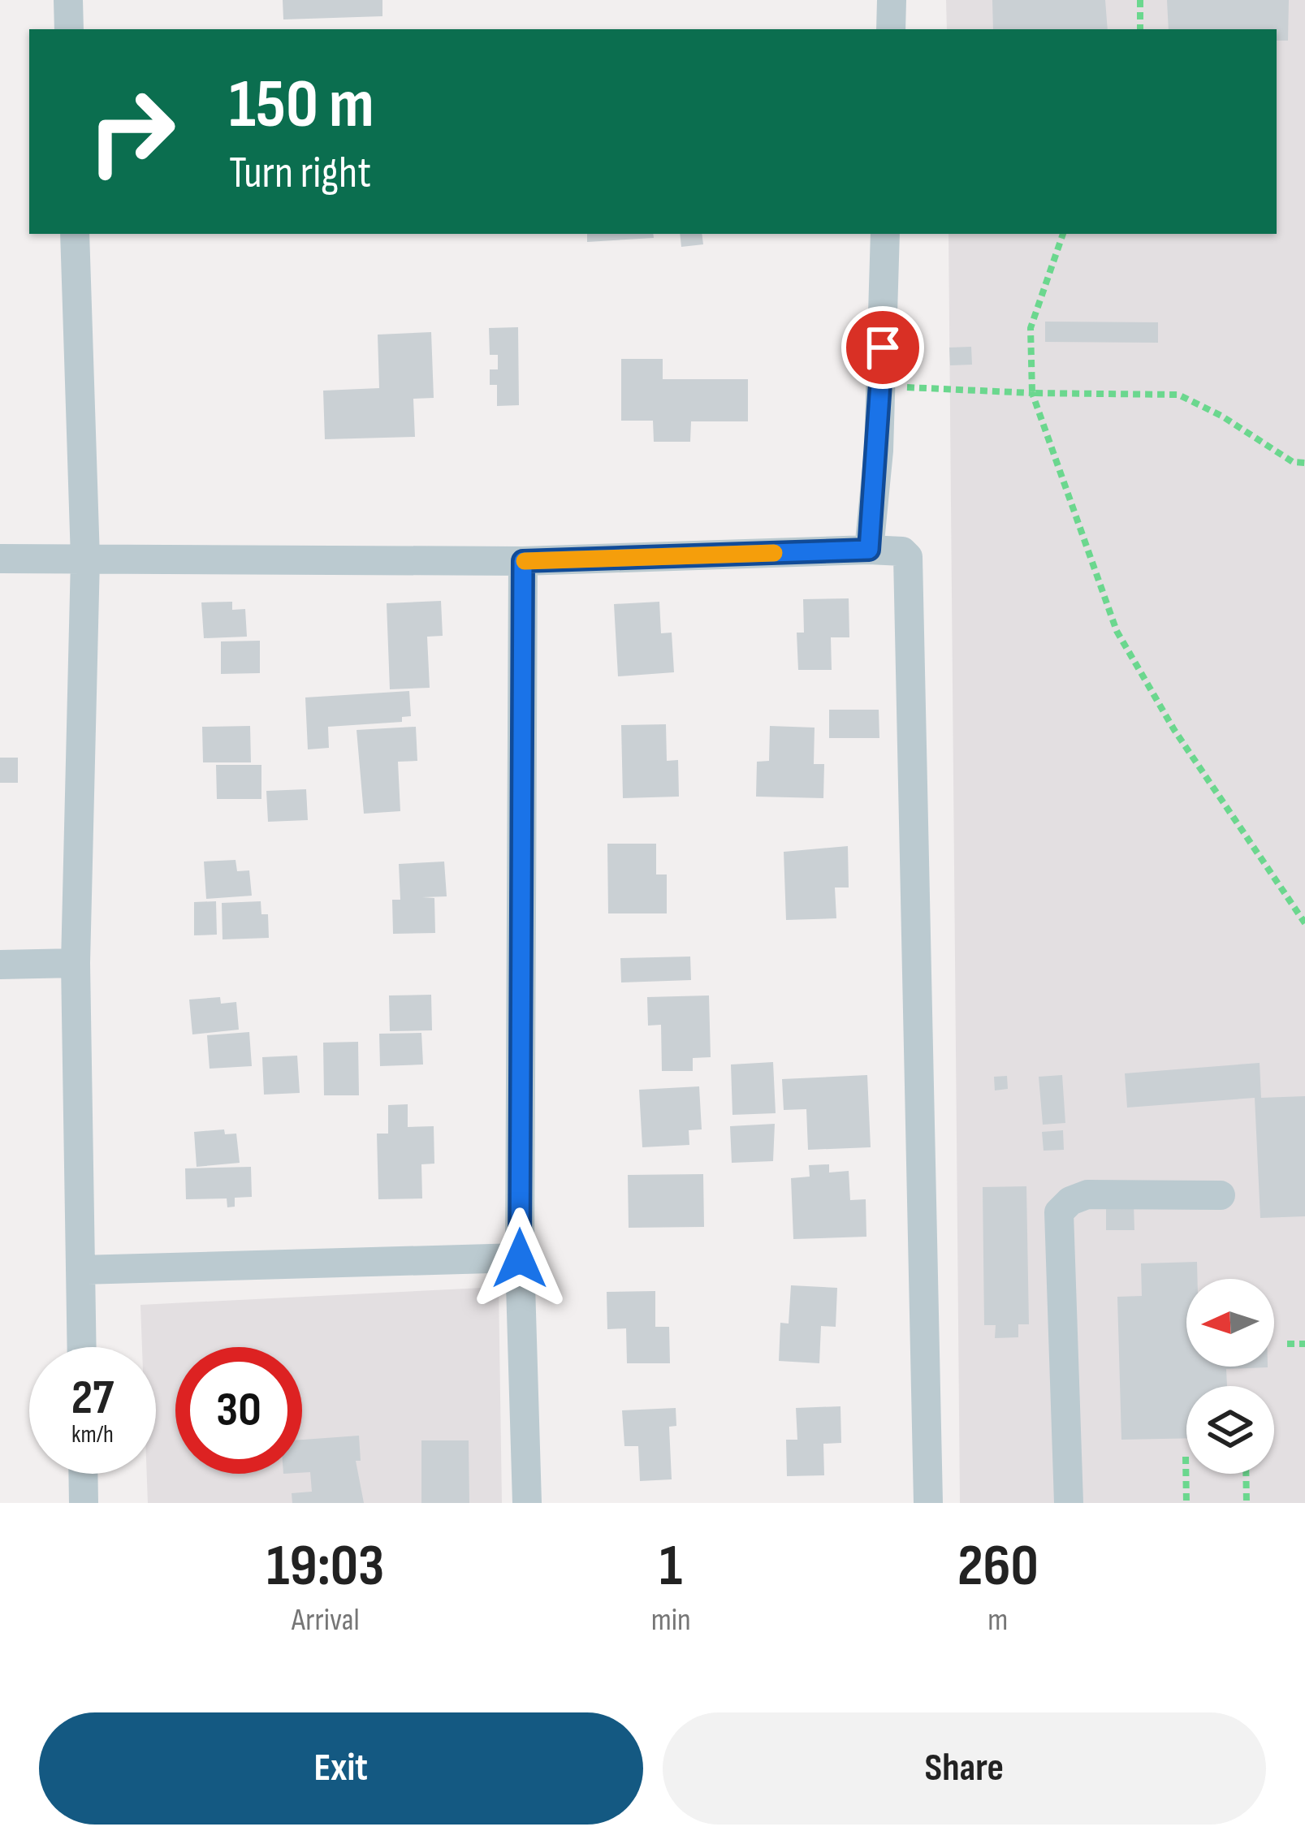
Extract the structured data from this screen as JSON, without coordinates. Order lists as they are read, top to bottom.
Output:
{
  "north": "left",
  "page": {
    "turn": ["150 m", "Turn right"],
    "speed": "27 km/h",
    "limit": "30",
    "eta": [
      "19:03",
      "Arrival",
      "1",
      "min",
      "260",
      "m"
    ],
    "buttons": ["Exit", "Share"]
  }
}
